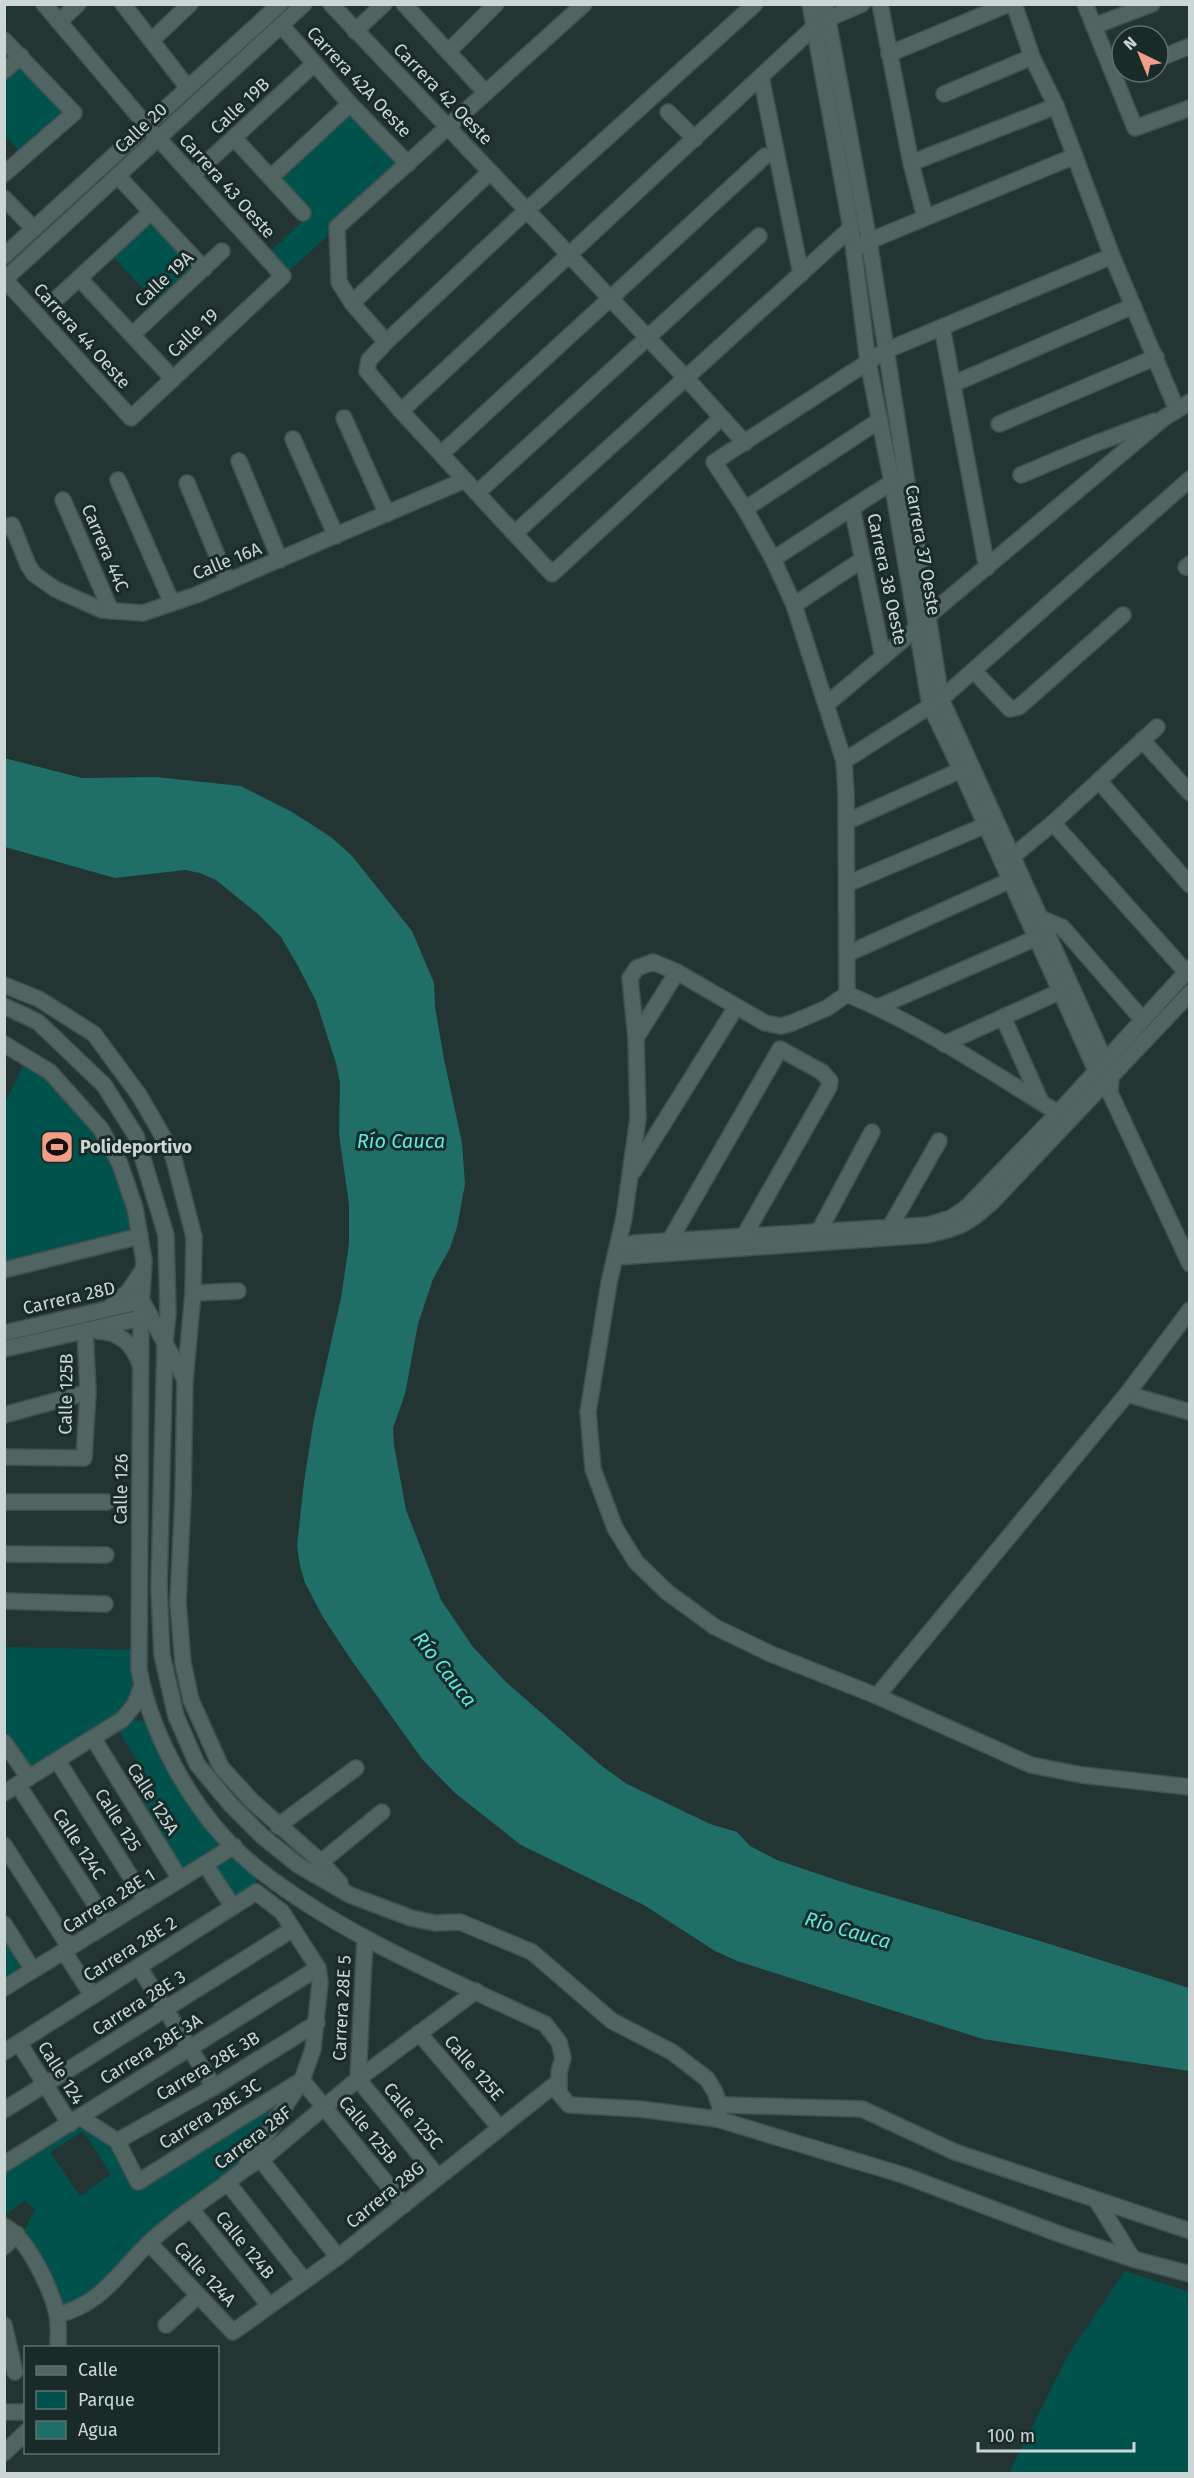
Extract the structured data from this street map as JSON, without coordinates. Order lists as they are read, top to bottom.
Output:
{
  "streets": {
    "street": [
      "Carrera 42A Oeste",
      "Carrera 42 Oeste",
      "Calle 19B",
      "Calle 20",
      "Carrera 43 Oeste",
      "Calle 19A",
      "Calle 19",
      "Carrera 44 Oeste",
      "Carrera 44C",
      "Carrera 37 Oeste",
      "Calle 16A",
      "Carrera 38 Oeste",
      "Carrera 28D",
      "Calle 125B",
      "Calle 126",
      "Calle 125A",
      "Calle 125",
      "Calle 124C",
      "Carrera 28E 1",
      "Carrera 28E 2",
      "Carrera 28E 3",
      "Carrera 28E 5",
      "Carrera 28E 3A",
      "Carrera 28E 3B",
      "Calle 125E",
      "Calle 124",
      "Carrera 28E 3C",
      "Calle 125C",
      "Carrera 28F",
      "Carrera 28G",
      "Calle 124B",
      "Calle 124A"
    ]
  },
  "crossings": [
    ["Carrera 42A Oeste", "Calle 19B"],
    ["Carrera 42A Oeste", "Calle 20"],
    ["Calle 19B", "Carrera 43 Oeste"],
    ["Calle 20", "Carrera 43 Oeste"],
    ["Calle 20", "Carrera 44 Oeste"],
    ["Carrera 43 Oeste", "Calle 19"],
    ["Calle 19", "Carrera 44 Oeste"],
    ["Carrera 44C", "Calle 16A"],
    ["Carrera 28D", "Calle 125B"],
    ["Carrera 28D", "Calle 126"],
    ["Calle 125B", "Carrera 28E 3C"],
    ["Calle 125B", "Carrera 28F"],
    ["Calle 125B", "Carrera 28G"],
    ["Calle 126", "Carrera 28E 1"],
    ["Calle 126", "Carrera 28E 5"],
    ["Calle 126", "Carrera 28F"],
    ["Calle 126", "Carrera 28G"],
    ["Calle 125A", "Carrera 28E 1"],
    ["Calle 125", "Carrera 28E 1"],
    ["Calle 124C", "Carrera 28E 1"],
    ["Carrera 28E 2", "Calle 124"],
    ["Carrera 28E 3", "Calle 124"],
    ["Carrera 28E 5", "Calle 125C"],
    ["Carrera 28E 5", "Carrera 28F"],
    ["Carrera 28E 3A", "Calle 124"],
    ["Carrera 28E 3B", "Carrera 28E 3C"],
    ["Calle 125E", "Carrera 28F"],
    ["Calle 125E", "Carrera 28G"],
    ["Calle 125C", "Carrera 28F"],
    ["Calle 125C", "Carrera 28G"],
    ["Carrera 28F", "Calle 124B"],
    ["Carrera 28F", "Calle 124A"],
    ["Carrera 28G", "Calle 124B"],
    ["Carrera 28G", "Calle 124A"]
  ],
  "water": ["Río Cauca"],
  "places": {
    "sports": ["Polideportivo"]
  },
  "legend": ["Calle", "Parque", "Agua"],
  "scale_bar": "100 m",
  "north": "top left"
}
